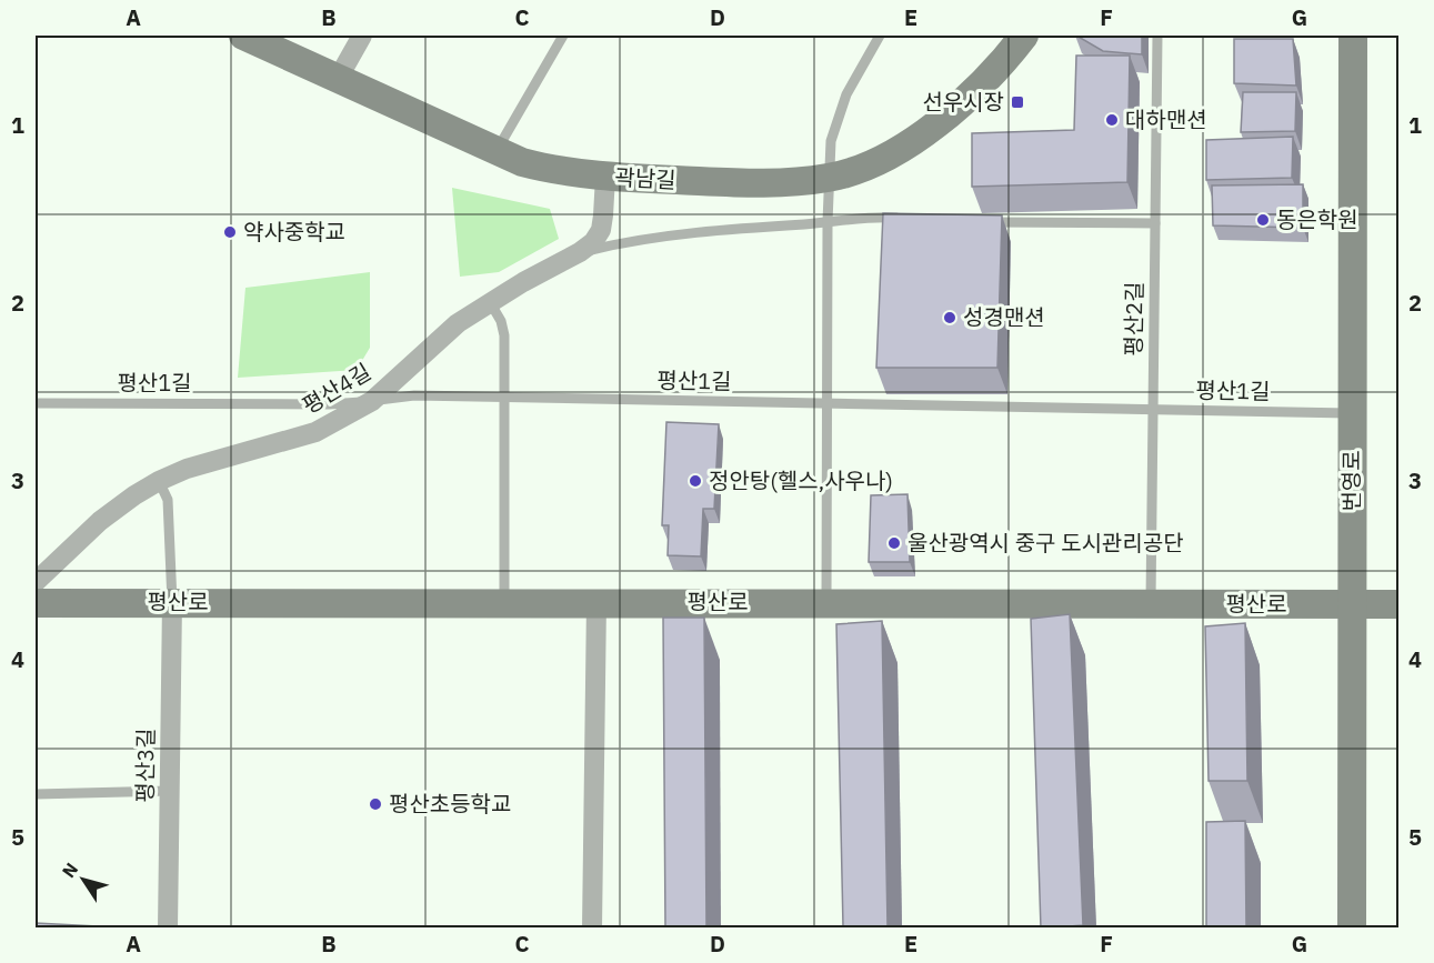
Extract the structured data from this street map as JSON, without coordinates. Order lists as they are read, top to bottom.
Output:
{
  "streets": {
    "main road": ["곽남길", "번영로", "평산로"],
    "street": ["평산4길", "평산3길"],
    "lane": ["평산2길", "평산1길"]
  },
  "crossings": [
    ["곽남길", "평산4길"],
    ["평산2길", "평산1길"],
    ["평산2길", "평산로"],
    ["평산1길", "평산4길"],
    ["평산1길", "번영로"],
    ["번영로", "평산로"],
    ["평산로", "평산3길"]
  ],
  "places": {
    "transit": ["선우시장"],
    "other": [
      "대하맨션",
      "동은학원",
      "약사중학교",
      "성경맨션",
      "정안탕(헬스,사우나)",
      "울산광역시 중구 도시관리공단",
      "평산초등학교"
    ]
  },
  "north": "top left",
  "grid": {
    "columns": [
      "A",
      "B",
      "C",
      "D",
      "E",
      "F",
      "G"
    ],
    "rows": [
      "1",
      "2",
      "3",
      "4",
      "5"
    ]
  }
}
